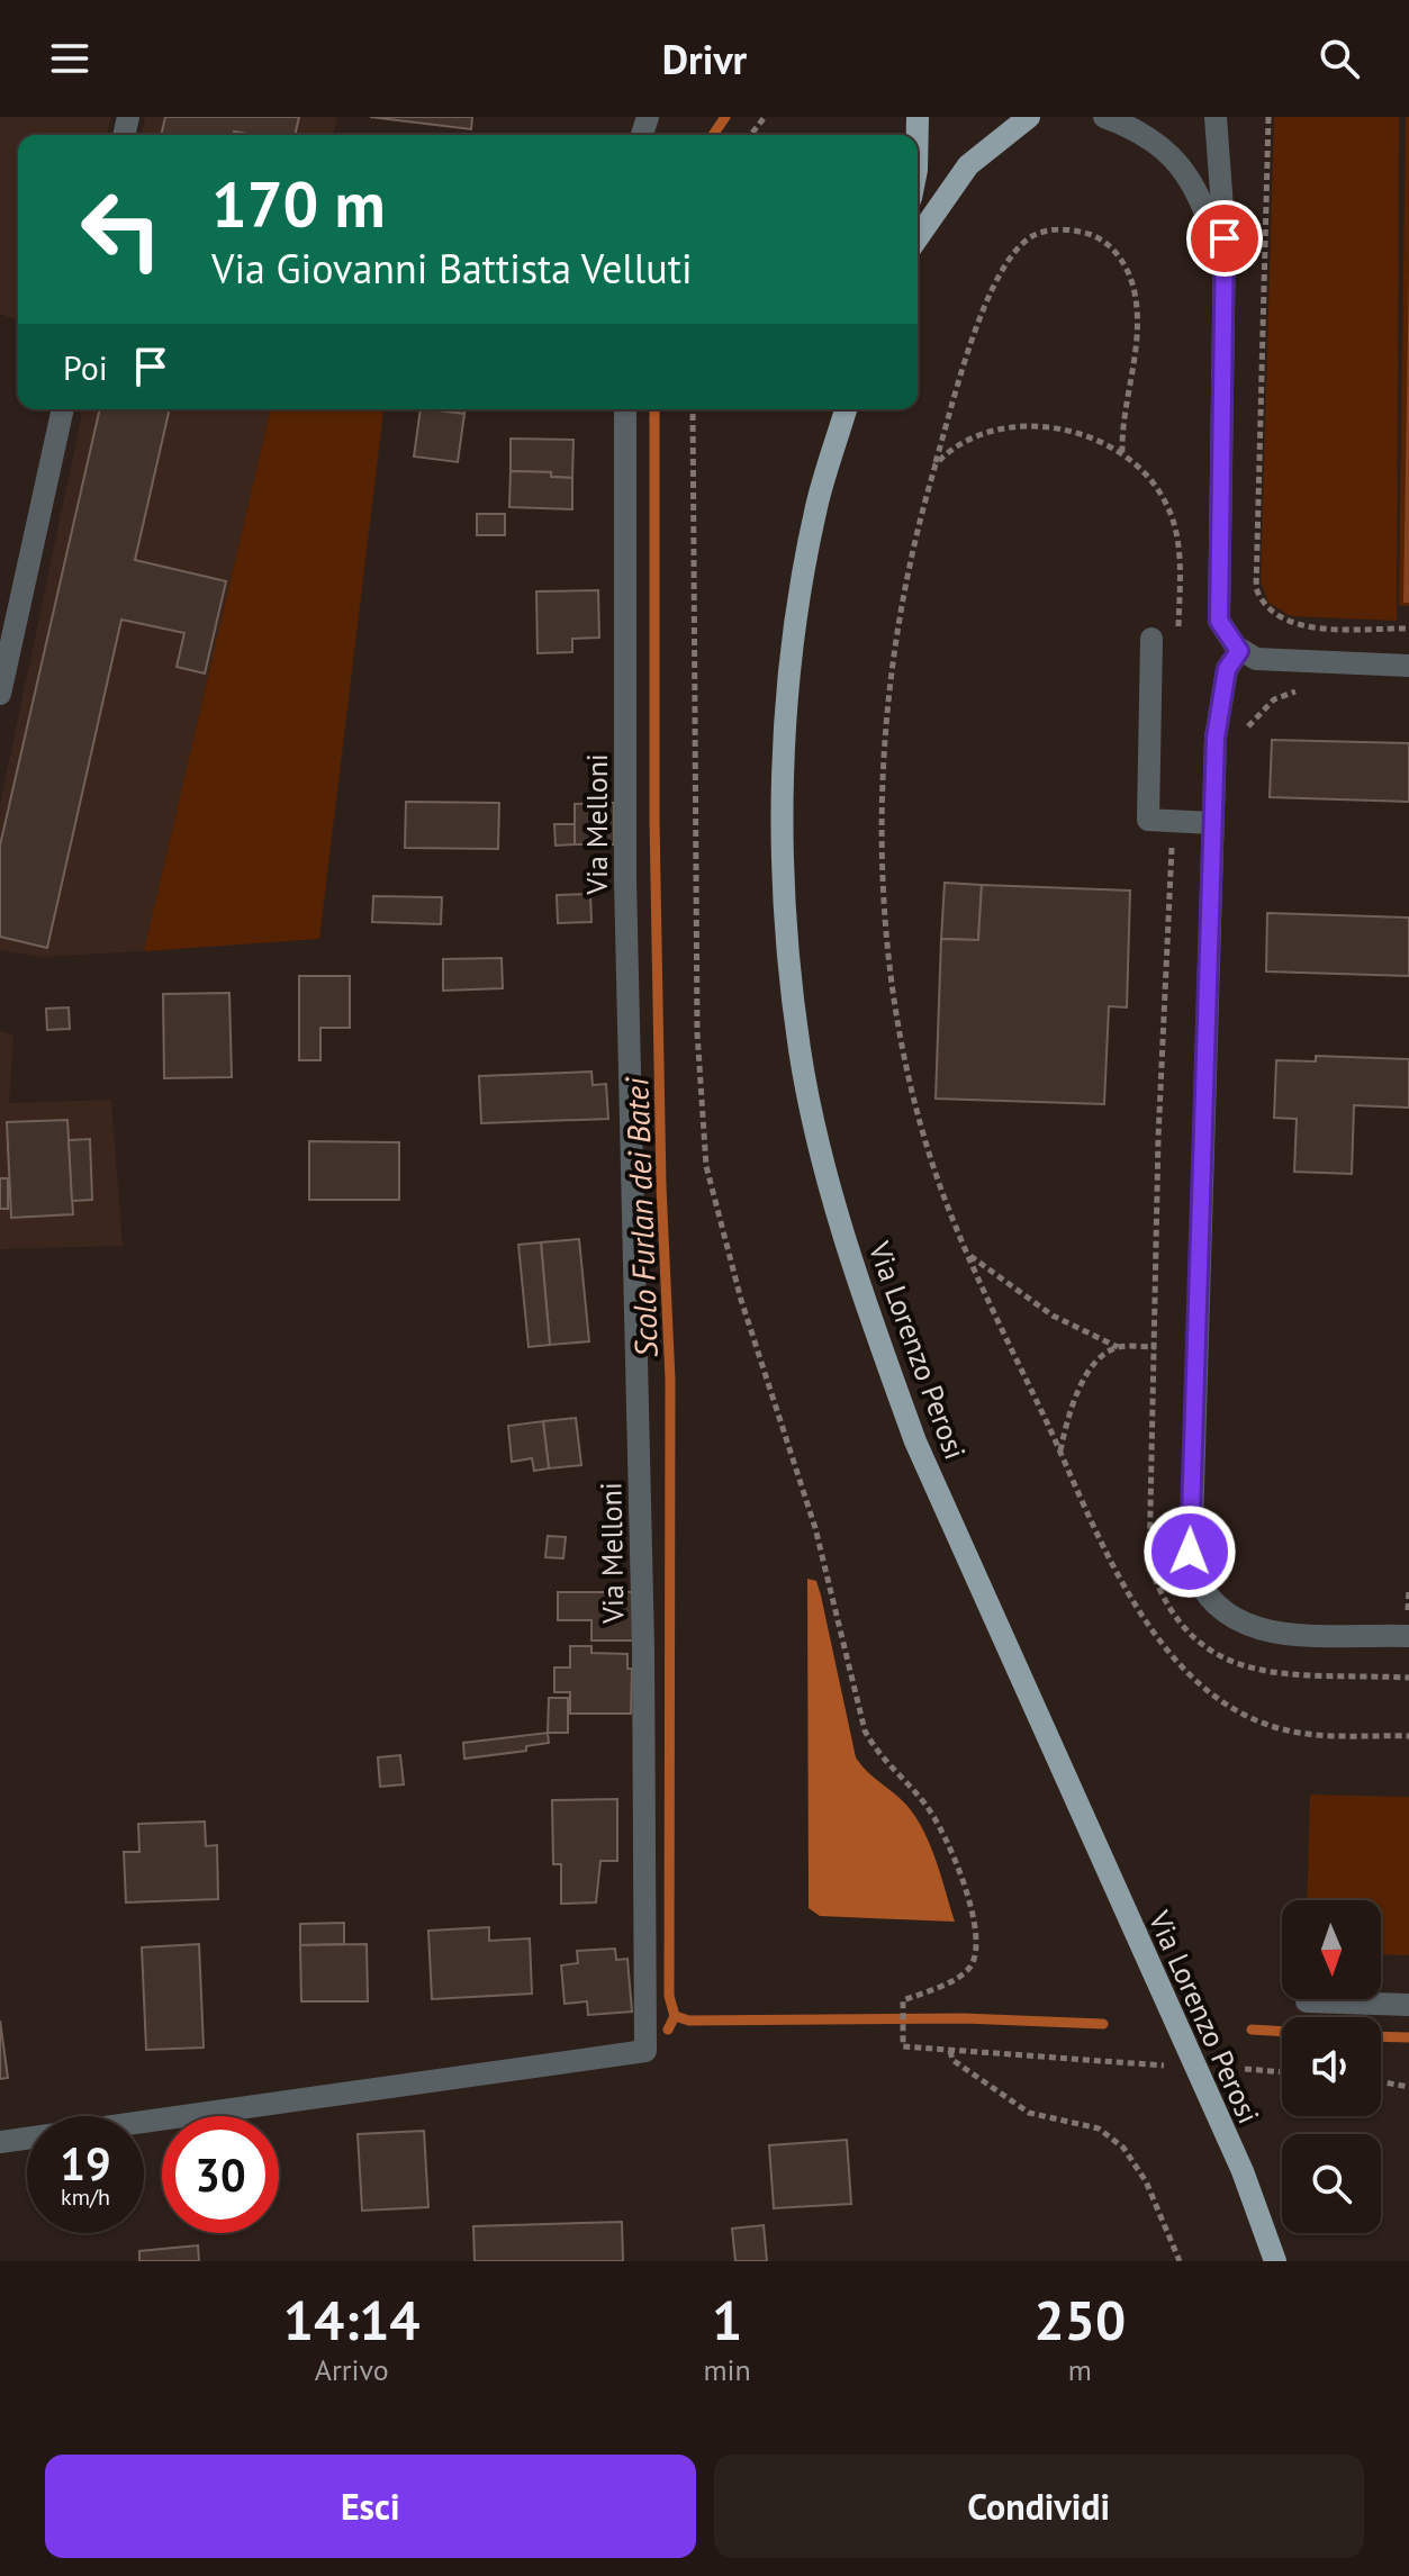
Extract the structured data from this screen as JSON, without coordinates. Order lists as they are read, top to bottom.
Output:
{
  "streets": {
    "main road": ["Via Lorenzo Perosi"],
    "street": ["Via Melloni"]
  },
  "water": ["Scolo Furlan dei Batei"],
  "north": "bottom",
  "page": {
    "header": "Drivr",
    "turn": ["170 m", "Via Giovanni Battista Velluti"],
    "then": "Poi",
    "speed": "19 km/h",
    "limit": "30",
    "eta": [
      "14:14",
      "Arrivo",
      "1",
      "min",
      "250",
      "m"
    ],
    "buttons": ["Esci", "Condividi"]
  }
}
